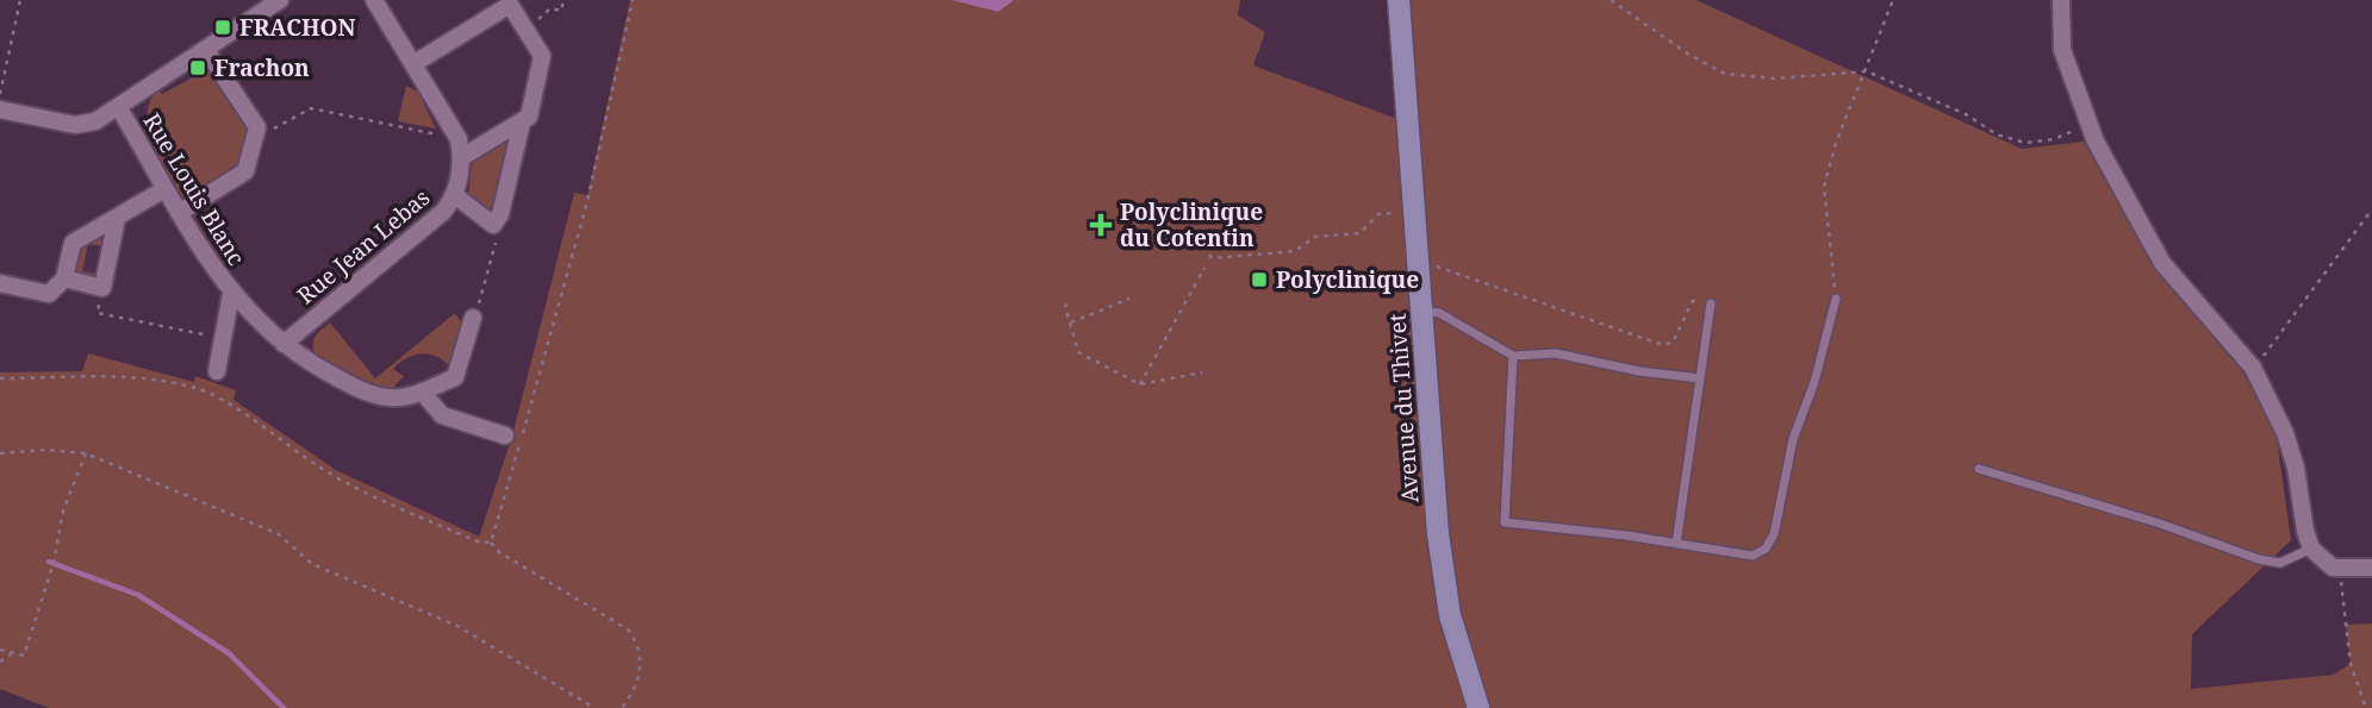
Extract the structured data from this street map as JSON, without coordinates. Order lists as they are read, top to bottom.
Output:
{
  "streets": {
    "main road": ["Avenue du Thivet"],
    "street": ["Rue Louis Blanc", "Rue Jean Lebas"]
  },
  "crossings": [
    ["Rue Louis Blanc", "Rue Jean Lebas"]
  ],
  "places": {
    "transit": ["FRACHON", "Frachon", "Polyclinique"],
    "health": ["Polyclinique du Cotentin"]
  }
}
